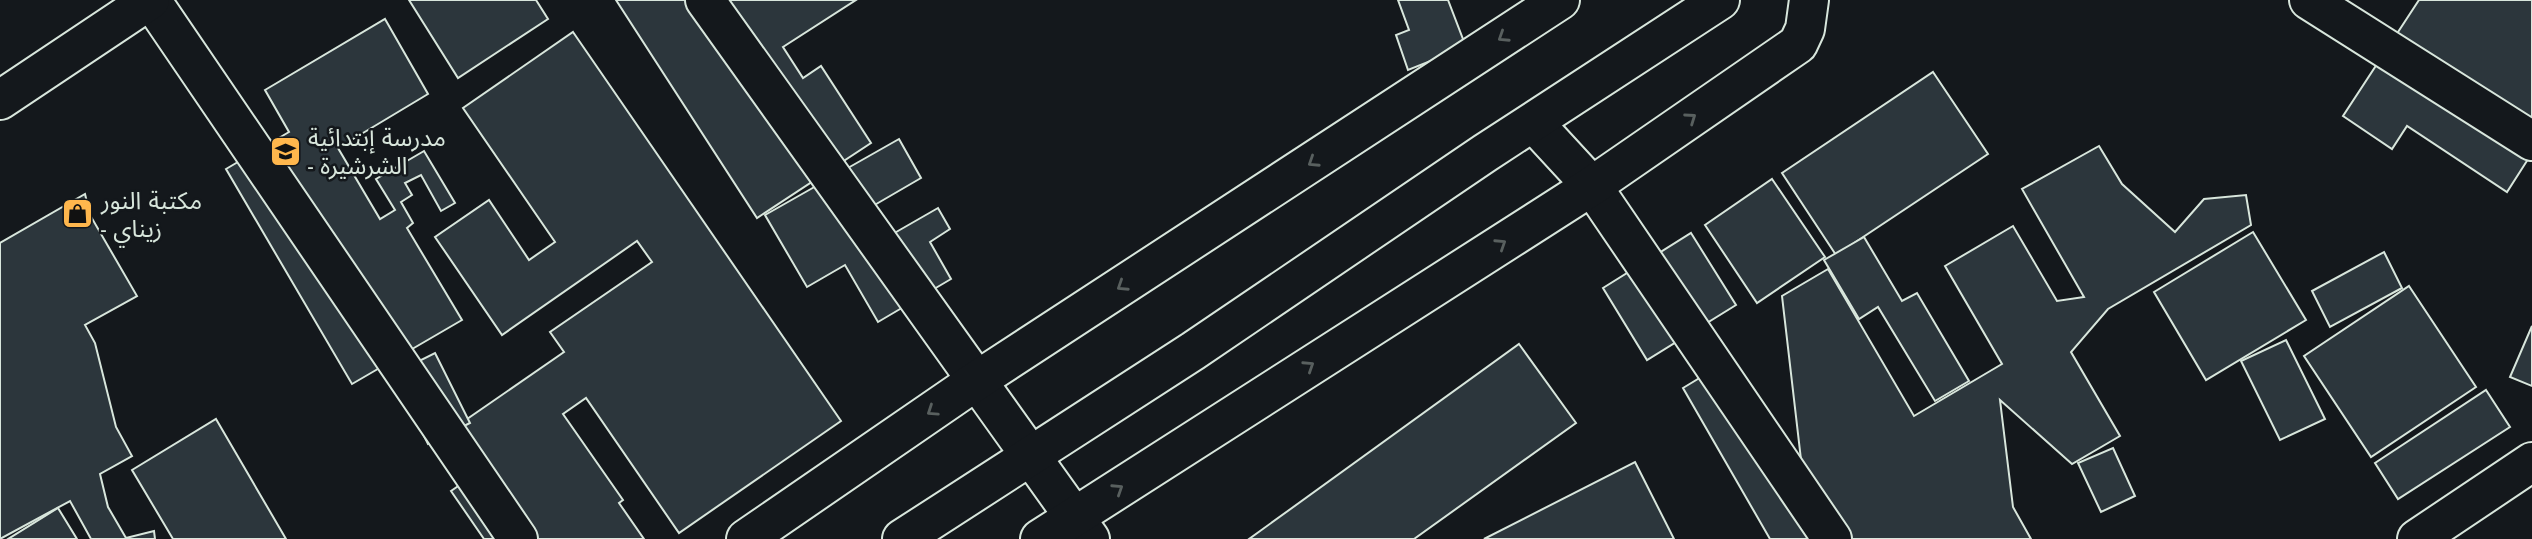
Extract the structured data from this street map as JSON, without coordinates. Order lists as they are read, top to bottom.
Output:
{
  "places": {
    "school or university": ["مدرسة إبتدائية - الشرشيرة"],
    "shop": ["مكتبة النور - زيناي"]
  }
}
